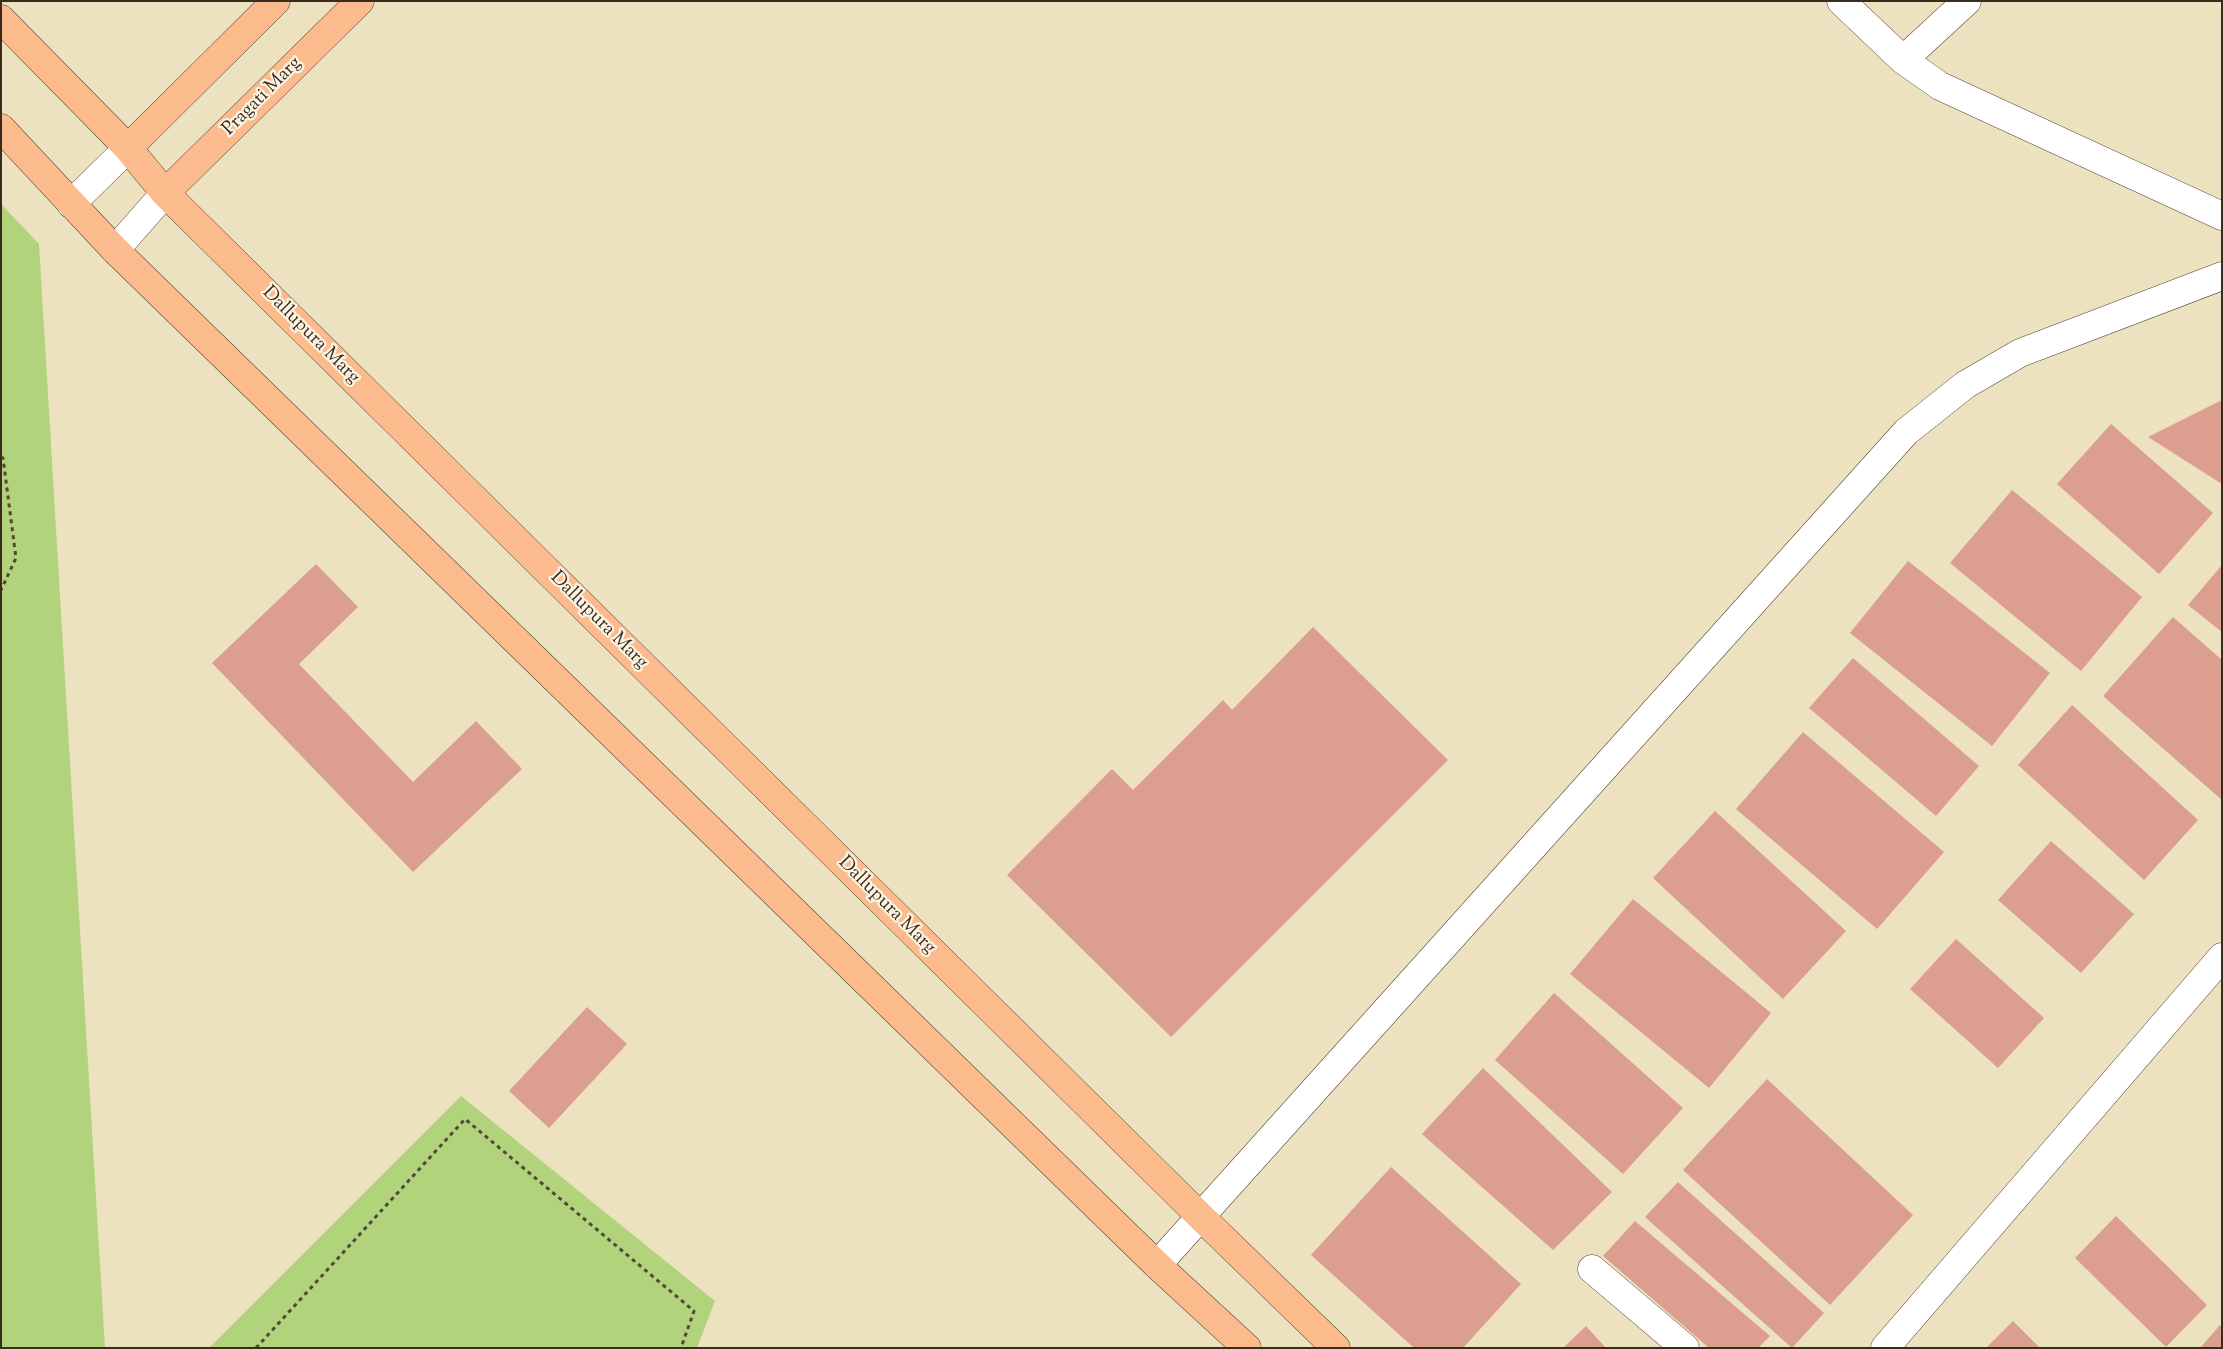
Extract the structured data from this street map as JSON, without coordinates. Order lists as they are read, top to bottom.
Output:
{
  "streets": {
    "main road": ["Pragati Marg", "Dallupura Marg"]
  },
  "crossings": [
    ["Pragati Marg", "Dallupura Marg"]
  ]
}
